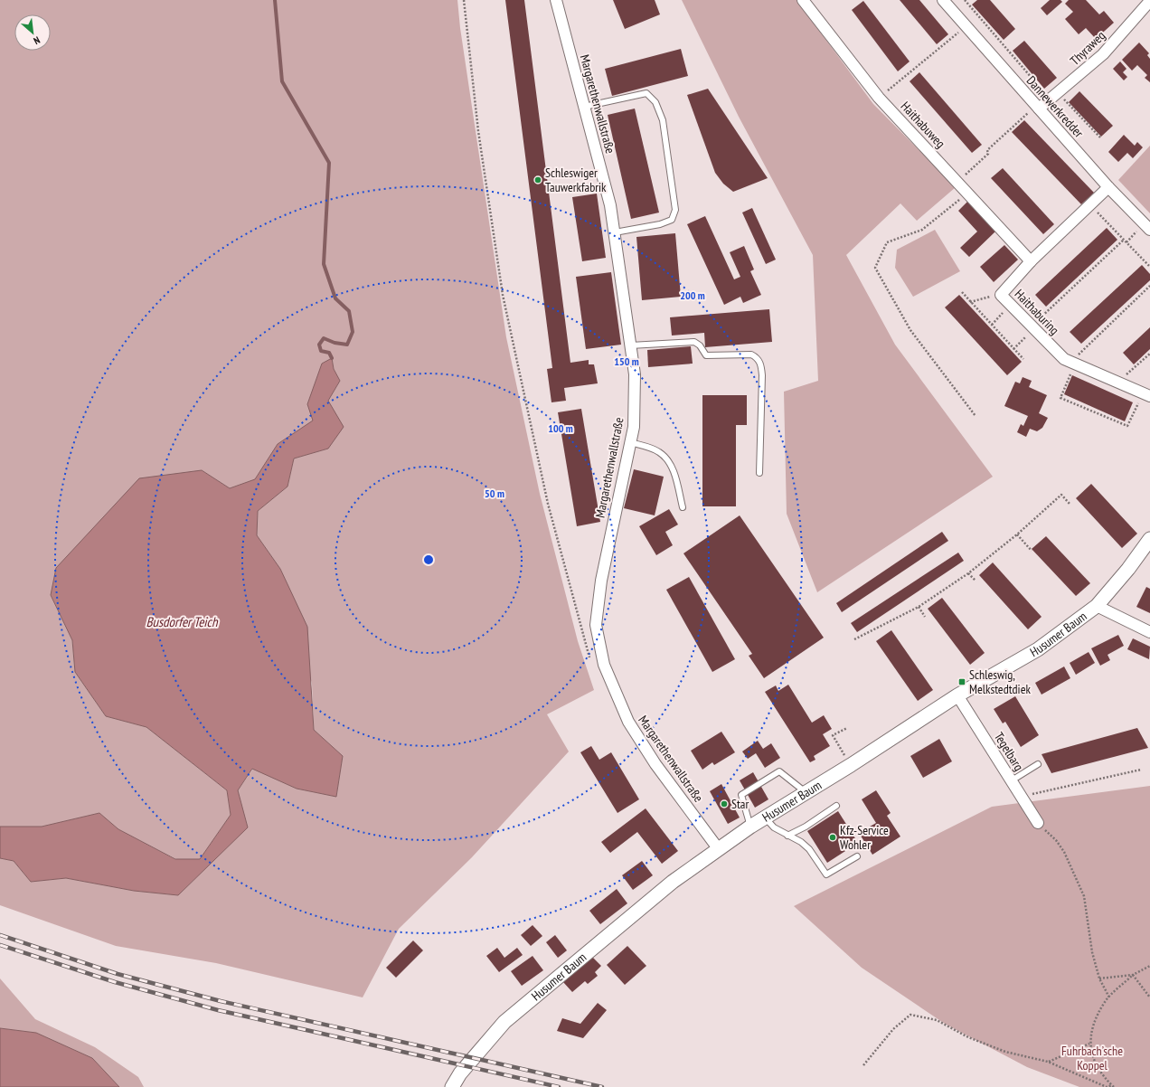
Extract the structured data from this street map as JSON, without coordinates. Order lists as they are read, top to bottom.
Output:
{
  "streets": {
    "street": [
      "Thyraweg",
      "Margarethenwallstraße",
      "Dannewerkredder",
      "Haithabuweg",
      "Haithaburing",
      "Husumer Baum",
      "Tegelbarg"
    ]
  },
  "crossings": [
    ["Thyraweg", "Dannewerkredder"],
    ["Margarethenwallstraße", "Husumer Baum"],
    ["Dannewerkredder", "Haithaburing"],
    ["Haithabuweg", "Haithaburing"],
    ["Husumer Baum", "Tegelbarg"]
  ],
  "water": ["Busdorfer Teich"],
  "parks": ["Fuhrbach’sche Koppel"],
  "places": {
    "other": ["Schleswiger Tauwerkfabrik", "Star", "Kfz-Service Wohler"],
    "transit": ["Schleswig, Melkstedtdiek"]
  },
  "north": "bottom right",
  "rings": [
    "200 m",
    "150 m",
    "100 m",
    "50 m"
  ]
}
